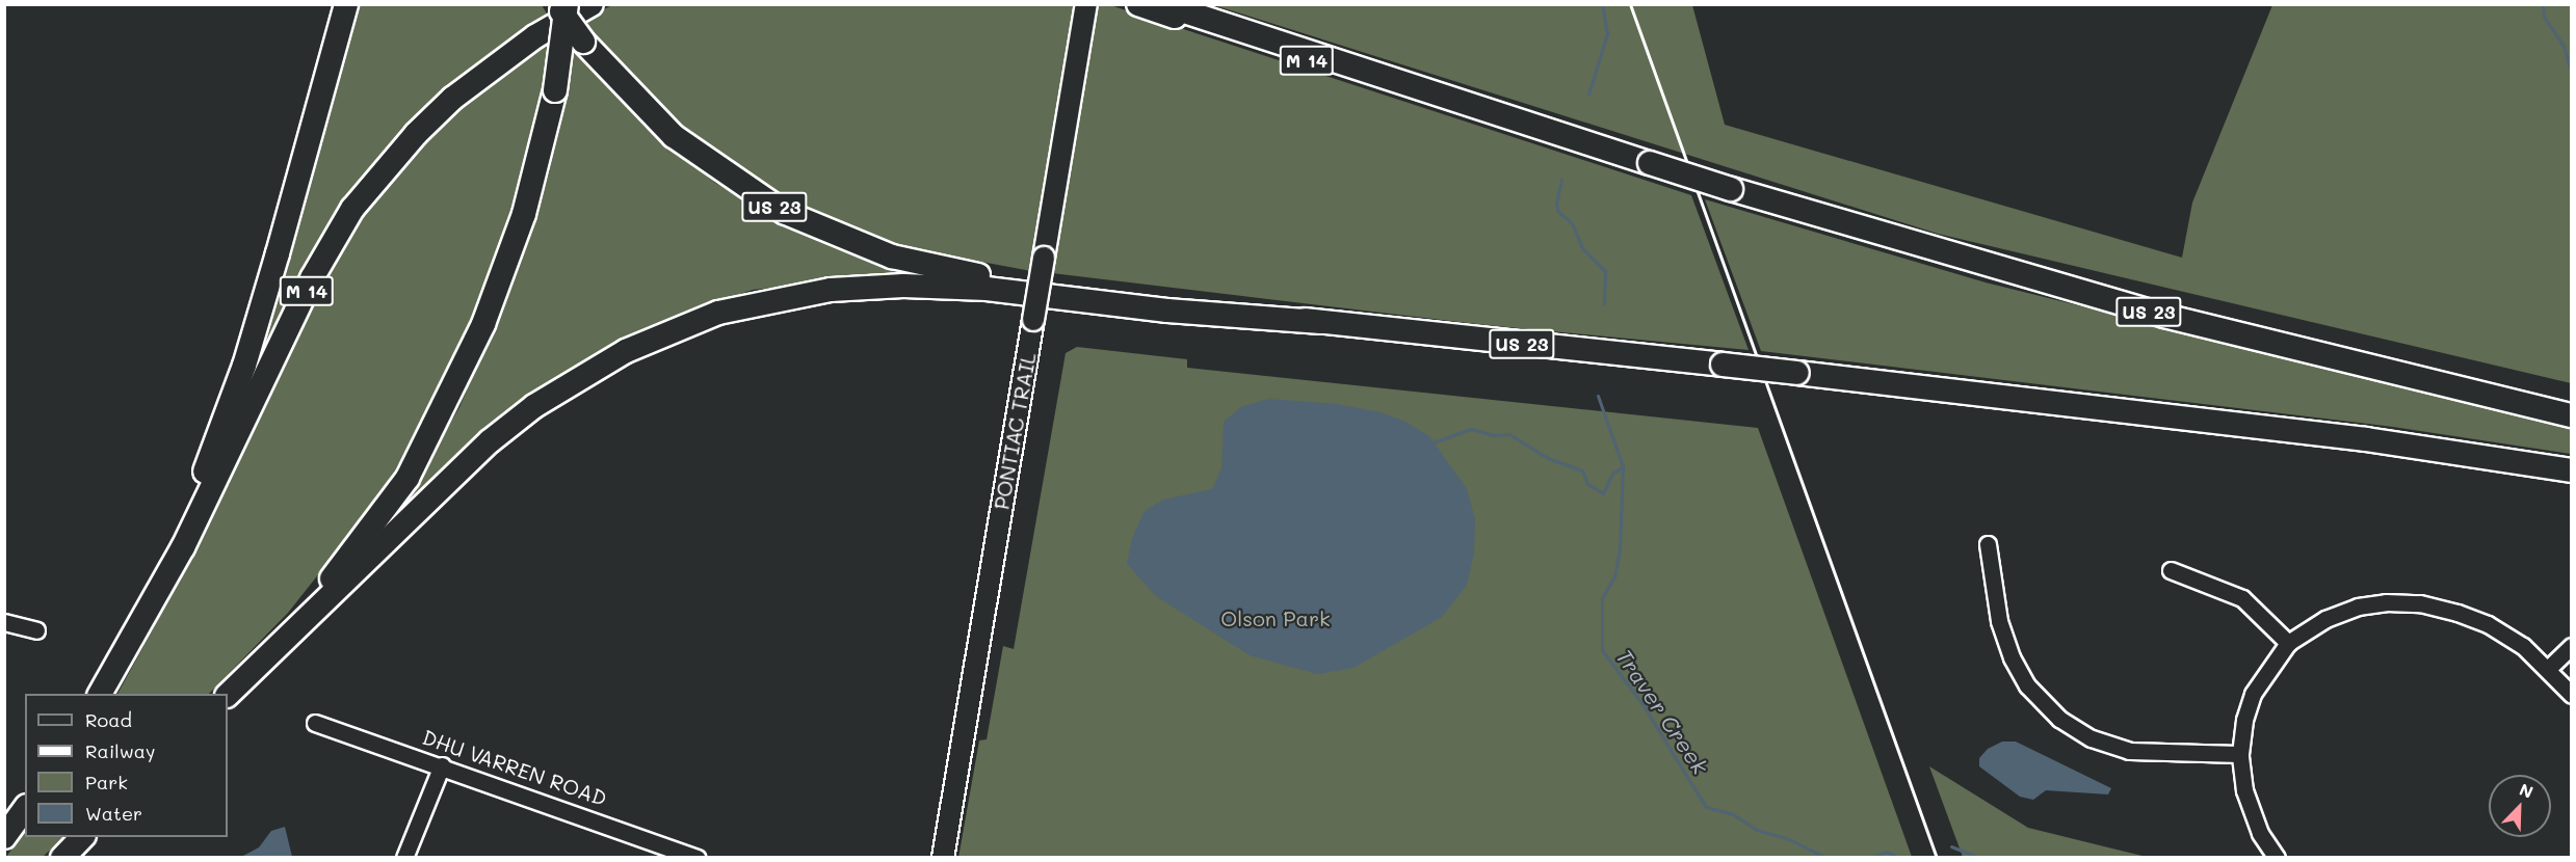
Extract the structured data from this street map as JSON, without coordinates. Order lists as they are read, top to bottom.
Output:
{
  "streets": {
    "highway": ["M 14", "US 23"],
    "main road": ["PONTIAC TRAIL"],
    "street": ["DHU VARREN ROAD"]
  },
  "crossings": [
    ["M 14", "US 23"]
  ],
  "water": ["Traver Creek"],
  "parks": ["Olson Park"],
  "legend": [
    "Road",
    "Railway",
    "Park",
    "Water"
  ],
  "north": "top right"
}
